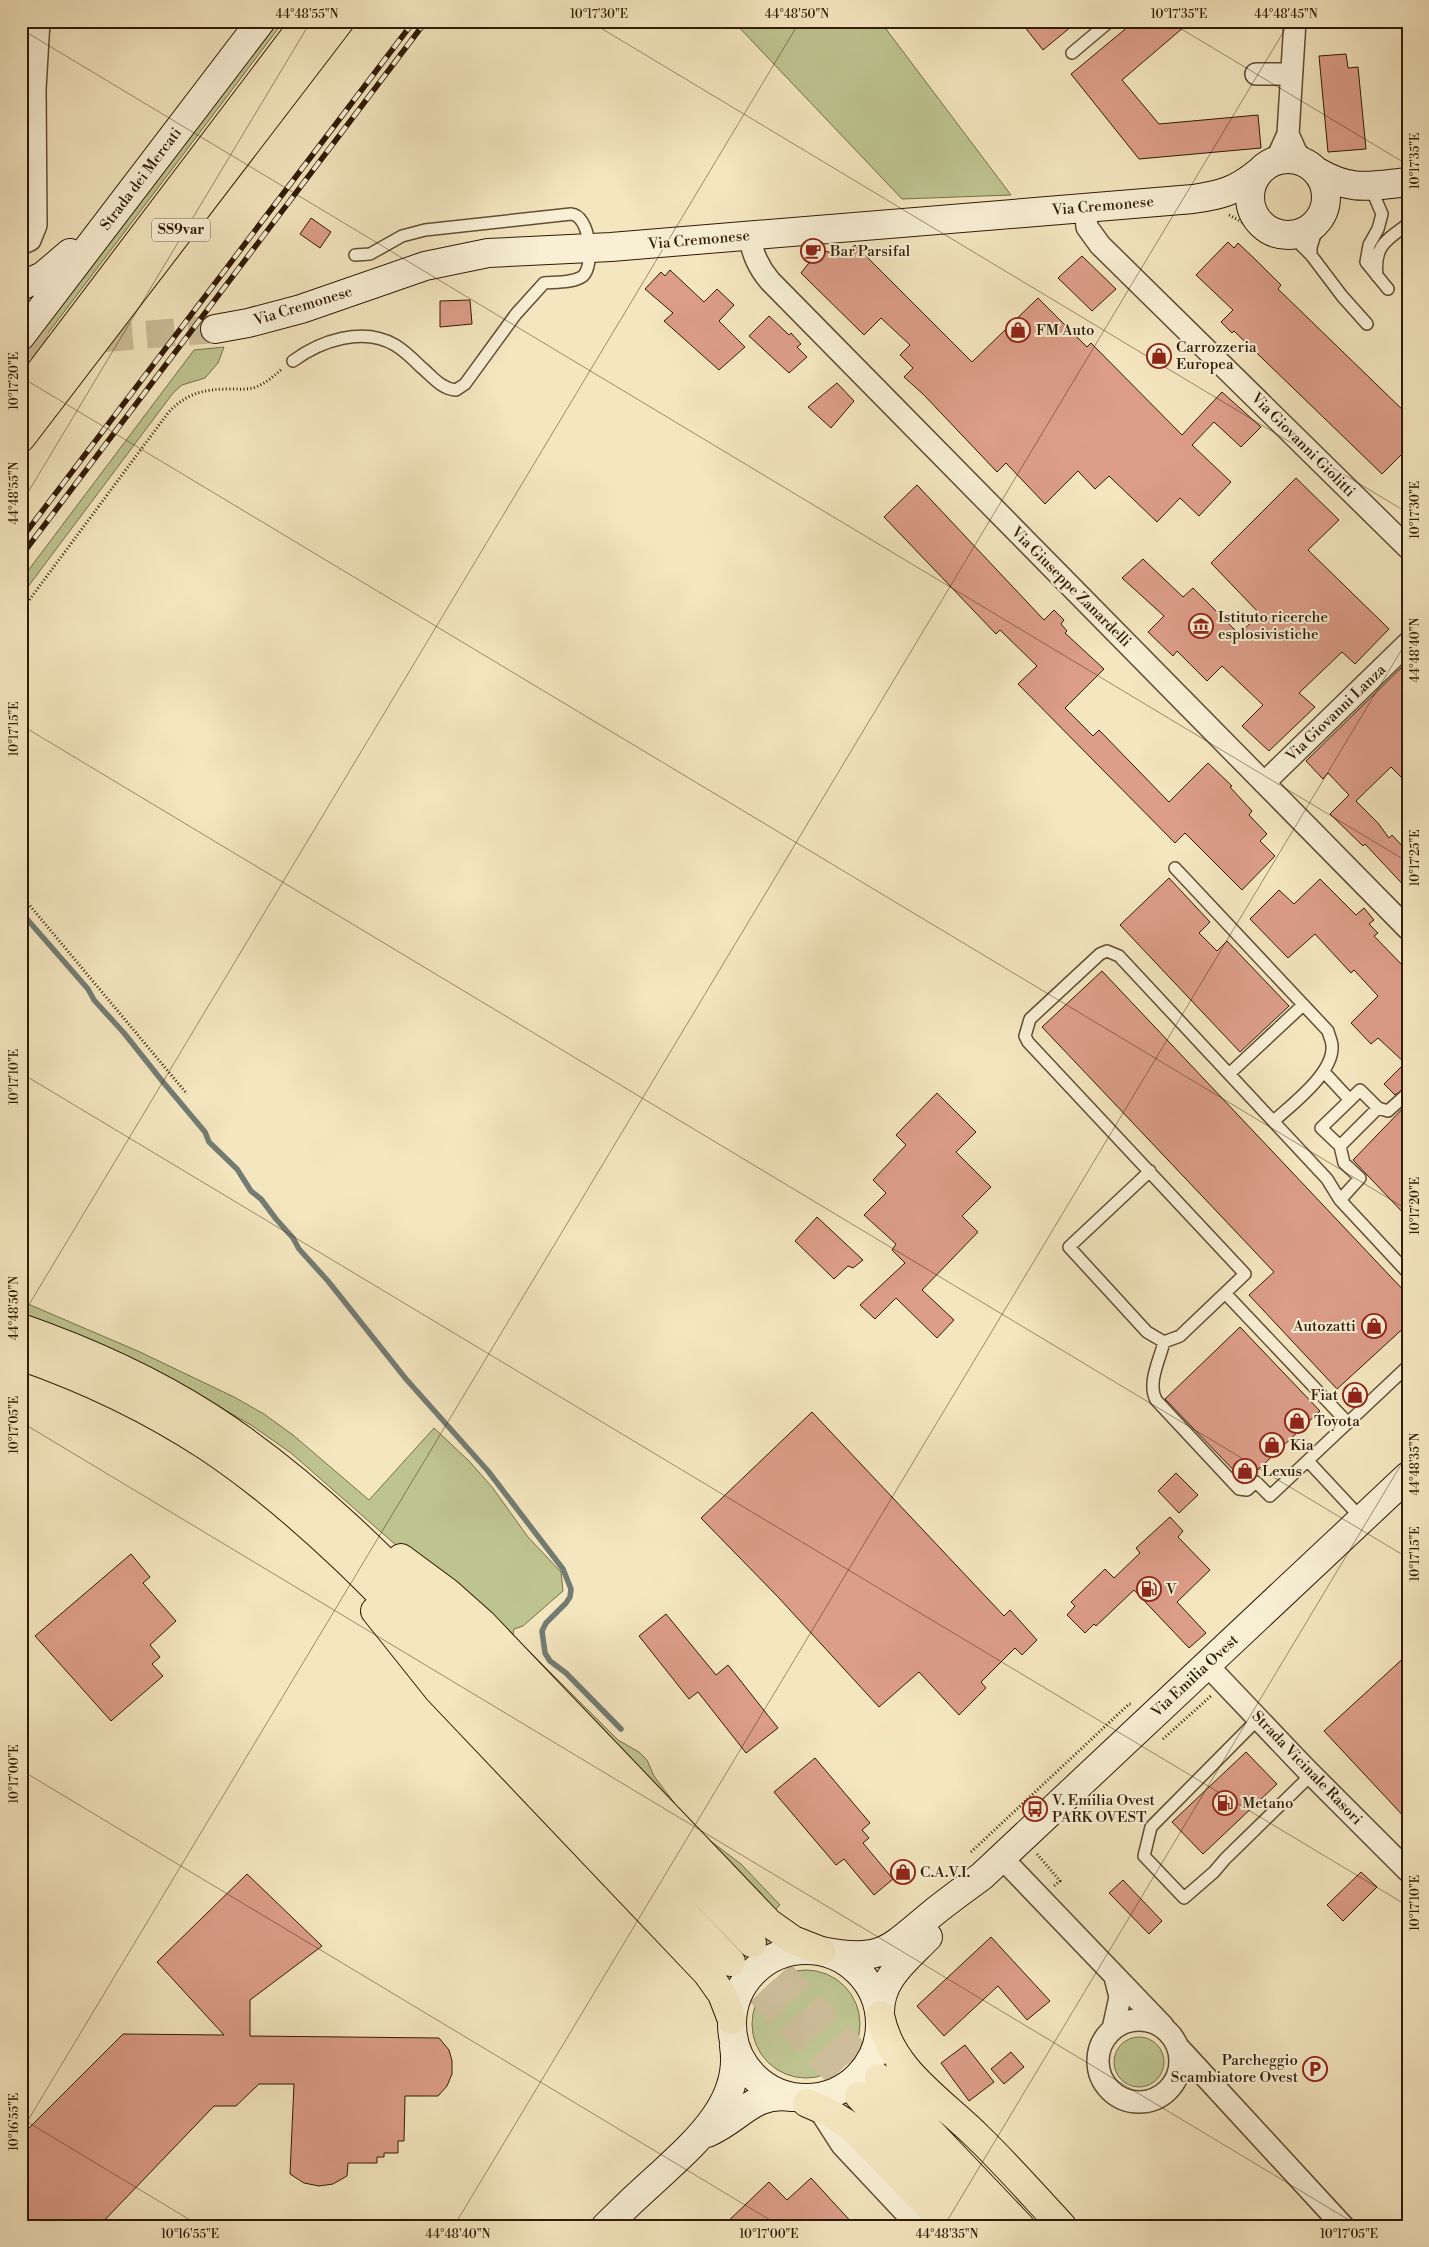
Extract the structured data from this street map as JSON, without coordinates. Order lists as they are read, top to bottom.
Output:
{
  "streets": {
    "highway": ["SS9var"],
    "main road": ["Strada dei Mercati", "Via Cremonese", "Via Emilia Ovest"],
    "street": [
      "Via Giovanni Giolitti",
      "Via Giuseppe Zanardelli",
      "Via Giovanni Lanza",
      "Strada Vicinale Rasori"
    ]
  },
  "crossings": [
    ["Via Cremonese", "Via Giovanni Giolitti"],
    ["Via Cremonese", "Via Giuseppe Zanardelli"],
    ["Via Giuseppe Zanardelli", "Via Giovanni Lanza"],
    ["Via Emilia Ovest", "Strada Vicinale Rasori"]
  ],
  "places": {
    "cafe": ["Bar Parsifal"],
    "shop": [
      "FM Auto",
      "Carrozzeria Europea",
      "Autozatti",
      "Fiat",
      "Toyota",
      "Kia",
      "Lexus",
      "C.A.V.I."
    ],
    "museum": ["Istituto ricerche esplosivistiche"],
    "fuel station": ["V", "Metano"],
    "bus stop": ["V. Emilia Ovest PARK OVEST"],
    "parking": ["Parcheggio Scambiatore Ovest"]
  },
  "coordinates": [
    "44°48'55\"N",
    "10°17'30\"E",
    "44°48'50\"N",
    "10°17'35\"E",
    "44°48'45\"N",
    "10°17'20\"E",
    "44°48'40\"N",
    "10°17'15\"E",
    "10°17'25\"E",
    "10°17'10\"E",
    "10°17'05\"E",
    "44°48'35\"N",
    "10°17'00\"E",
    "10°16'55\"E"
  ]
}
